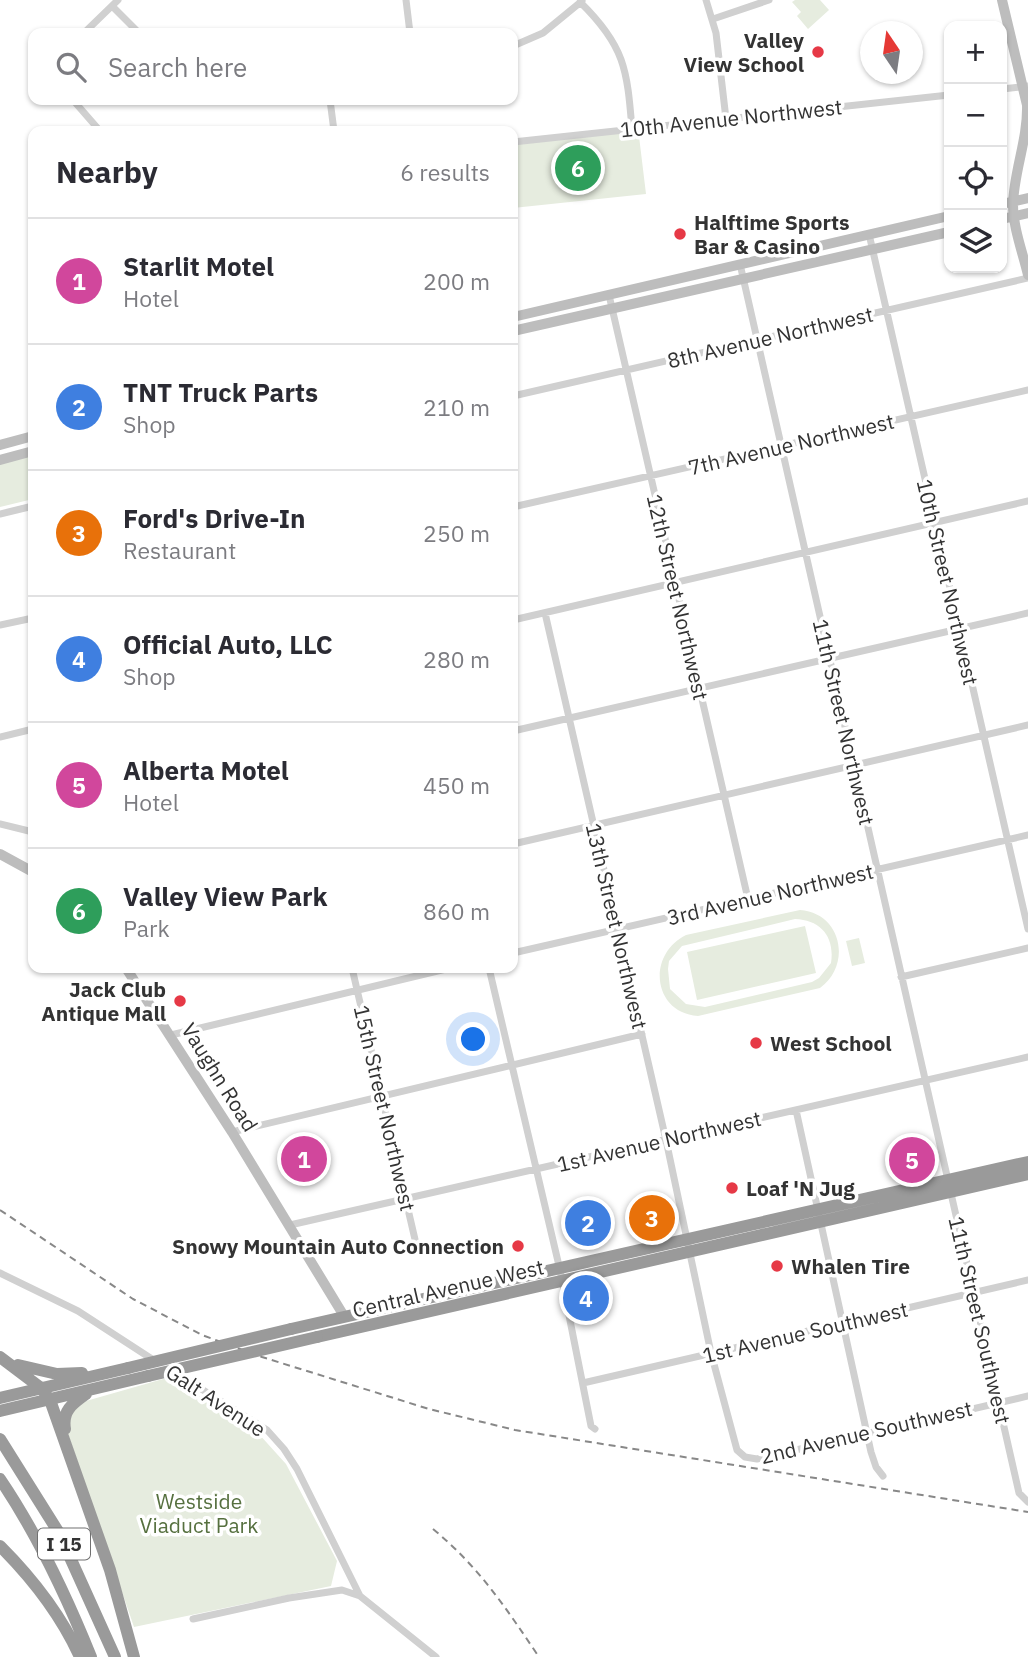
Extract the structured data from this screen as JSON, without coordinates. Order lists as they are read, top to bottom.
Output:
{
  "streets": {
    "highway": ["Central Avenue West", "I 15"],
    "main road": ["Vaughn Road"],
    "street": [
      "10th Avenue Northwest",
      "8th Avenue Northwest",
      "7th Avenue Northwest",
      "10th Street Northwest",
      "12th Street Northwest",
      "11th Street Northwest",
      "3rd Avenue Northwest",
      "13th Street Northwest",
      "15th Street Northwest",
      "1st Avenue Northwest",
      "11th Street Southwest",
      "1st Avenue Southwest",
      "Galt Avenue",
      "2nd Avenue Southwest"
    ]
  },
  "crossings": [
    ["8th Avenue Northwest", "10th Street Northwest"],
    ["8th Avenue Northwest", "12th Street Northwest"],
    ["8th Avenue Northwest", "11th Street Northwest"],
    ["7th Avenue Northwest", "10th Street Northwest"],
    ["7th Avenue Northwest", "12th Street Northwest"],
    ["7th Avenue Northwest", "11th Street Northwest"],
    ["10th Street Northwest", "3rd Avenue Northwest"],
    ["12th Street Northwest", "3rd Avenue Northwest"],
    ["11th Street Northwest", "3rd Avenue Northwest"],
    ["11th Street Northwest", "1st Avenue Northwest"],
    ["11th Street Northwest", "Central Avenue West"],
    ["11th Street Northwest", "11th Street Southwest"],
    ["3rd Avenue Northwest", "13th Street Northwest"],
    ["13th Street Northwest", "1st Avenue Northwest"],
    ["13th Street Northwest", "Central Avenue West"],
    ["13th Street Northwest", "1st Avenue Southwest"],
    ["13th Street Northwest", "2nd Avenue Southwest"],
    ["Vaughn Road", "1st Avenue Northwest"],
    ["Vaughn Road", "Central Avenue West"],
    ["15th Street Northwest", "1st Avenue Northwest"],
    ["Central Avenue West", "11th Street Southwest"],
    ["11th Street Southwest", "1st Avenue Southwest"],
    ["11th Street Southwest", "2nd Avenue Southwest"]
  ],
  "parks": ["Westside Viaduct Park"],
  "places": [
    "Valley View School",
    "Halftime Sports Bar & Casino",
    "Jack Club Antique Mall",
    "West School",
    "Loaf 'N Jug",
    "Snowy Mountain Auto Connection",
    "Whalen Tire"
  ],
  "north": "top",
  "page": {
    "map_buttons": ["+", "−"],
    "search": "Search here",
    "heading": ["Nearby", "6 results"],
    "pins": [
      "6",
      "1",
      "5",
      "3",
      "2",
      "4"
    ],
    "list": [
      {
        "mark": "1",
        "name": "Starlit Motel",
        "note": "Hotel",
        "value": "200 m"
      },
      {
        "mark": "2",
        "name": "TNT Truck Parts",
        "note": "Shop",
        "value": "210 m"
      },
      {
        "mark": "3",
        "name": "Ford's Drive-In",
        "note": "Restaurant",
        "value": "250 m"
      },
      {
        "mark": "4",
        "name": "Official Auto, LLC",
        "note": "Shop",
        "value": "280 m"
      },
      {
        "mark": "5",
        "name": "Alberta Motel",
        "note": "Hotel",
        "value": "450 m"
      },
      {
        "mark": "6",
        "name": "Valley View Park",
        "note": "Park",
        "value": "860 m"
      }
    ]
  }
}
